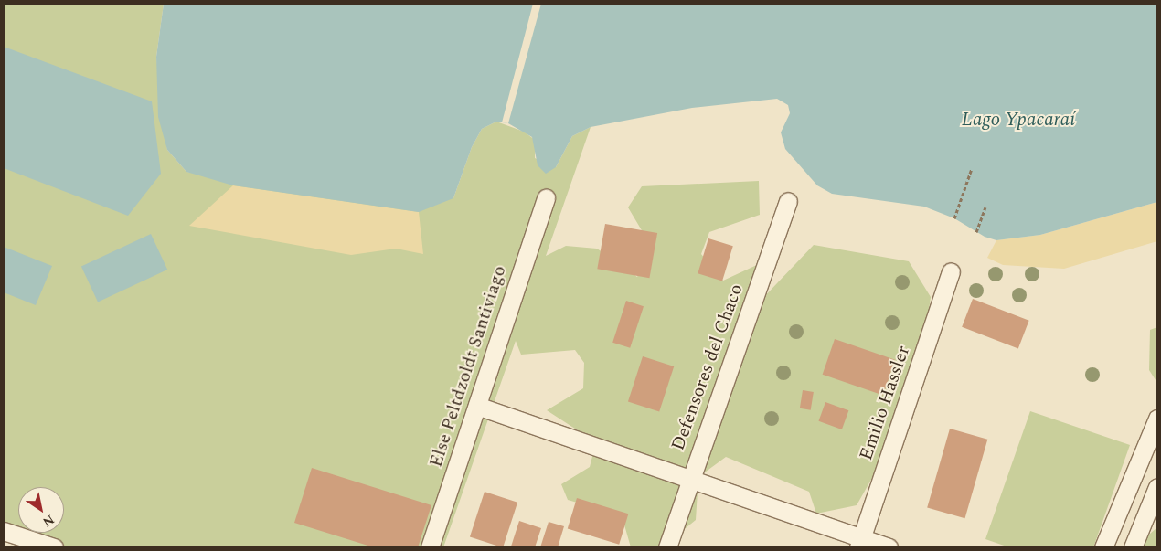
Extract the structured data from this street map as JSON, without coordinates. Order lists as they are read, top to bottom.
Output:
{
  "streets": {
    "street": ["Else Peltdzoldt Santiviago", "Defensores del Chaco", "Emilio Hassler"]
  },
  "water": ["Lago Ypacaraí"],
  "north": "bottom right"
}
